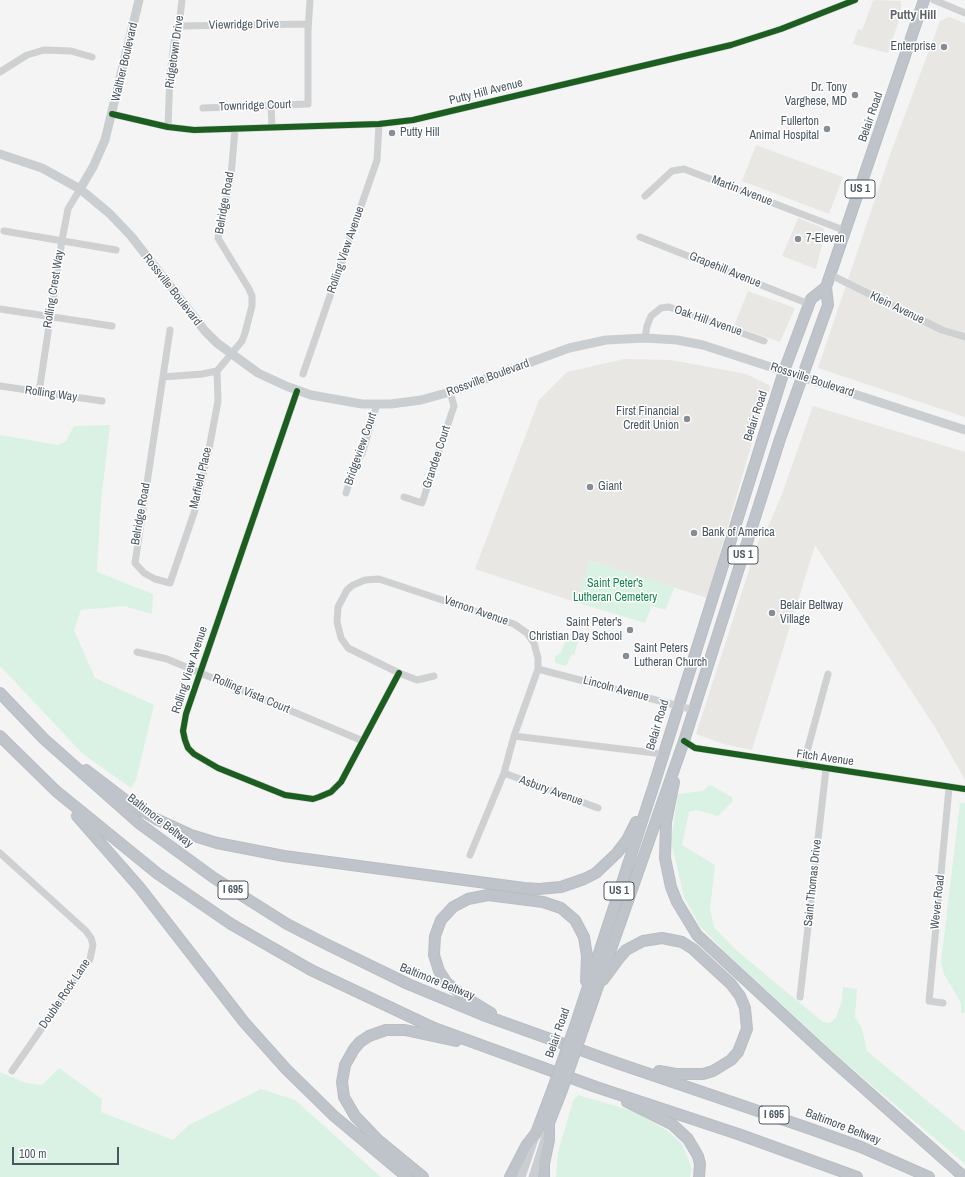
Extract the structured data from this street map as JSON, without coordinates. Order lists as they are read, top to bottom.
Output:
{
  "streets": {
    "highway": [
      "Belair Road",
      "US 1",
      "Baltimore Beltway",
      "I 695"
    ],
    "main road": ["Walther Boulevard", "Rossville Boulevard"],
    "street": [
      "Viewridge Drive",
      "Ridgetown Drive",
      "Putty Hill Avenue",
      "Townridge Court",
      "Martin Avenue",
      "Belridge Road",
      "Rolling View Avenue",
      "Grapehill Avenue",
      "Rolling Crest Way",
      "Klein Avenue",
      "Oak Hill Avenue",
      "Rolling Way",
      "Bridgeview Court",
      "Grandee Court",
      "Marfield Place",
      "Vernon Avenue",
      "Lincoln Avenue",
      "Rolling Vista Court",
      "Fitch Avenue",
      "Asbury Avenue",
      "Saint Thomas Drive",
      "Wever Road",
      "Double Rock Lane"
    ]
  },
  "crossings": [
    ["Viewridge Drive", "Ridgetown Drive"],
    ["Viewridge Drive", "Townridge Court"],
    ["Ridgetown Drive", "Putty Hill Avenue"],
    ["Walther Boulevard", "Putty Hill Avenue"],
    ["Walther Boulevard", "Rolling Crest Way"],
    ["Walther Boulevard", "Rossville Boulevard"],
    ["Putty Hill Avenue", "Belridge Road"],
    ["Putty Hill Avenue", "Rolling View Avenue"],
    ["Belair Road", "Martin Avenue"],
    ["Belair Road", "Grapehill Avenue"],
    ["Belair Road", "Rossville Boulevard"],
    ["Belair Road", "Klein Avenue"],
    ["Belair Road", "Lincoln Avenue"],
    ["Belair Road", "Fitch Avenue"],
    ["Belridge Road", "Rossville Boulevard"],
    ["Belridge Road", "Marfield Place"],
    ["Rolling View Avenue", "Rossville Boulevard"],
    ["Rolling View Avenue", "Vernon Avenue"],
    ["Rolling View Avenue", "Rolling Vista Court"],
    ["Rolling Crest Way", "Rossville Boulevard"],
    ["Rolling Crest Way", "Rolling Way"],
    ["Rossville Boulevard", "Oak Hill Avenue"],
    ["Rossville Boulevard", "Bridgeview Court"],
    ["Rossville Boulevard", "Grandee Court"],
    ["Vernon Avenue", "Lincoln Avenue"],
    ["Vernon Avenue", "Asbury Avenue"],
    ["Fitch Avenue", "Saint Thomas Drive"],
    ["Fitch Avenue", "Wever Road"]
  ],
  "districts": ["Putty Hill"],
  "parks": ["Saint Peter's Lutheran Cemetery"],
  "places": [
    "Enterprise",
    "Dr. Tony Varghese, MD",
    "Fullerton Animal Hospital",
    "Putty Hill",
    "7-Eleven",
    "First Financial Credit Union",
    "Giant",
    "Bank of America",
    "Belair Beltway Village",
    "Saint Peter's Christian Day School",
    "Saint Peters Lutheran Church"
  ],
  "scale_bar": "100 m"
}
